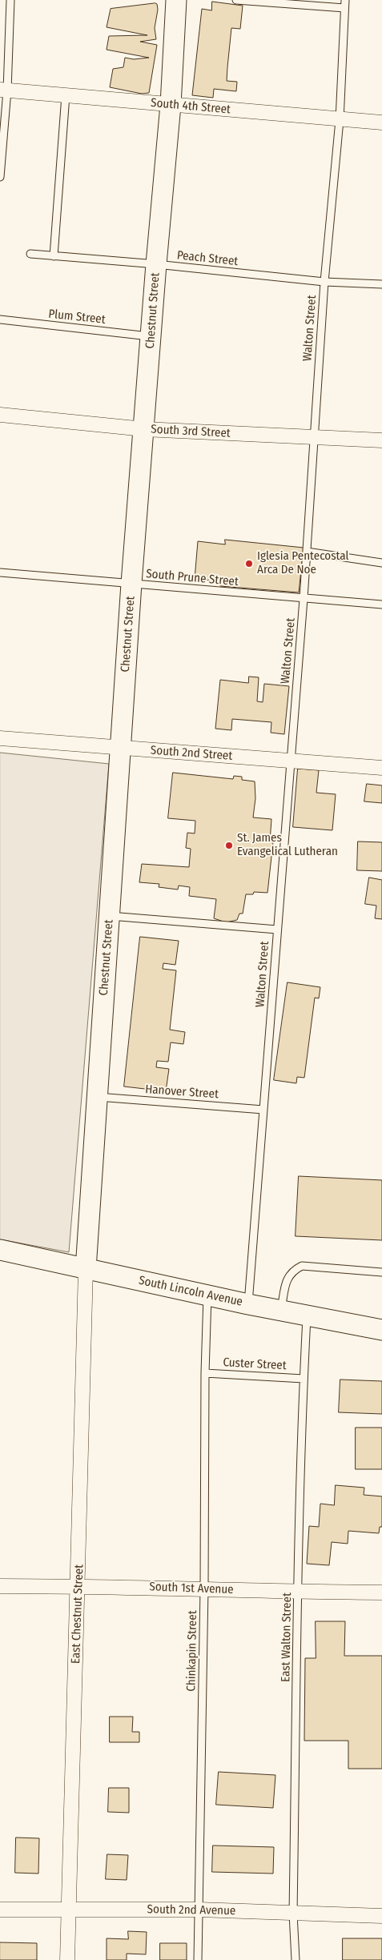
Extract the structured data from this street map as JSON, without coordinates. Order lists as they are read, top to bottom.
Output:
{
  "streets": {
    "street": [
      "South 4th Street",
      "Chestnut Street",
      "South 3rd Street",
      "South 2nd Street",
      "South Lincoln Avenue",
      "South 1st Avenue",
      "East Chestnut Street",
      "South 2nd Avenue"
    ],
    "lane": [
      "Peach Street",
      "Plum Street",
      "Walton Street",
      "South Prune Street",
      "Hanover Street",
      "Custer Street",
      "East Walton Street",
      "Chinkapin Street"
    ]
  },
  "crossings": [
    ["South 4th Street", "Chestnut Street"],
    ["South 4th Street", "Walton Street"],
    ["Peach Street", "Chestnut Street"],
    ["Peach Street", "Walton Street"],
    ["Chestnut Street", "Plum Street"],
    ["Chestnut Street", "South 3rd Street"],
    ["Chestnut Street", "South Prune Street"],
    ["Chestnut Street", "South 2nd Street"],
    ["Chestnut Street", "Hanover Street"],
    ["Chestnut Street", "South Lincoln Avenue"],
    ["Chestnut Street", "East Chestnut Street"],
    ["Walton Street", "South 3rd Street"],
    ["Walton Street", "South Prune Street"],
    ["Walton Street", "South 2nd Street"],
    ["Walton Street", "Hanover Street"],
    ["Walton Street", "South Lincoln Avenue"],
    ["South Lincoln Avenue", "East Chestnut Street"],
    ["South Lincoln Avenue", "East Walton Street"],
    ["South Lincoln Avenue", "Chinkapin Street"],
    ["Custer Street", "East Walton Street"],
    ["Custer Street", "Chinkapin Street"],
    ["South 1st Avenue", "East Chestnut Street"],
    ["South 1st Avenue", "East Walton Street"],
    ["South 1st Avenue", "Chinkapin Street"],
    ["East Chestnut Street", "South 2nd Avenue"],
    ["East Walton Street", "South 2nd Avenue"],
    ["Chinkapin Street", "South 2nd Avenue"]
  ],
  "places": ["Iglesia Pentecostal Arca De Noe", "St. James Evangelical Lutheran"]
}
